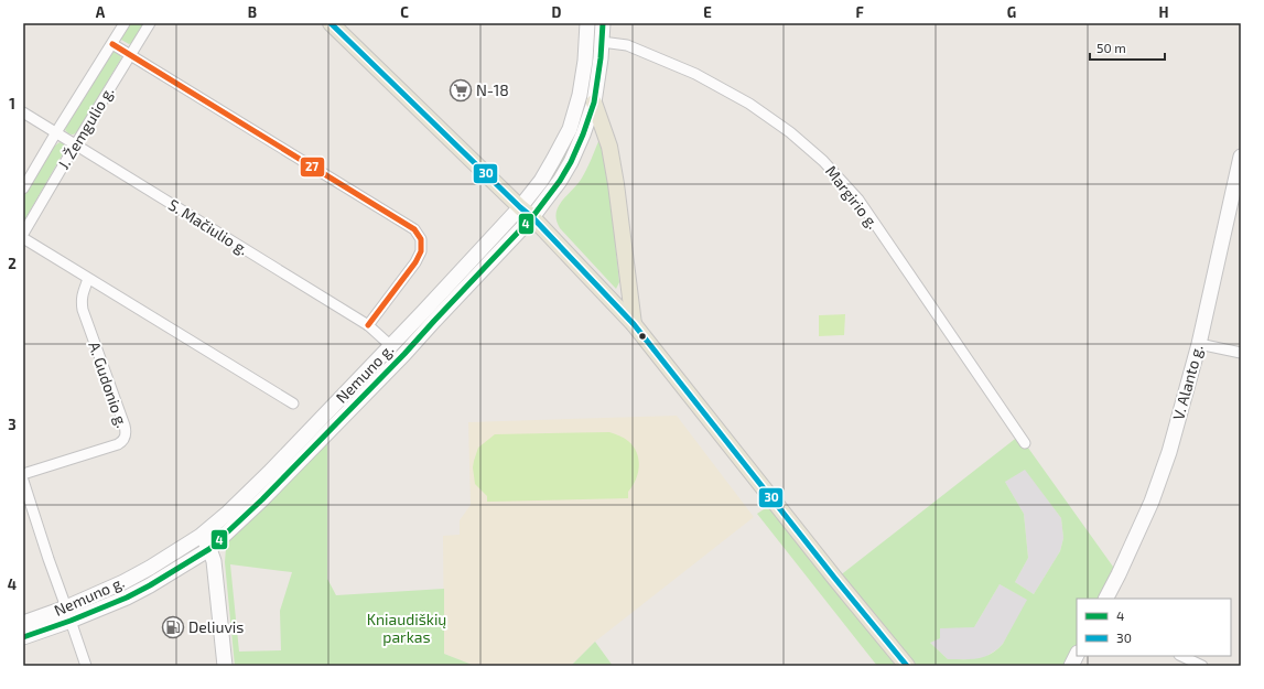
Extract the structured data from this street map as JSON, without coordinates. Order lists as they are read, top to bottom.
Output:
{
  "streets": {
    "main road": ["Nemuno g.", "V. Alanto g."],
    "street": [
      "J. Žemgulio g.",
      "Margirio g.",
      "S. Mačiulio g.",
      "A. Gudonio g."
    ]
  },
  "crossings": [
    ["J. Žemgulio g.", "S. Mačiulio g."],
    ["Margirio g.", "Nemuno g."],
    ["S. Mačiulio g.", "Nemuno g."]
  ],
  "parks": ["Kniaudiškių parkas"],
  "places": {
    "supermarket": ["N-18"],
    "fuel station": ["Deliuvis"]
  },
  "lines": ["transit line 4", "transit line 30", "transit line 27"],
  "legend": ["4", "30"],
  "scale_bar": "50 m",
  "grid": {
    "columns": [
      "A",
      "B",
      "C",
      "D",
      "E",
      "F",
      "G",
      "H"
    ],
    "rows": [
      "1",
      "2",
      "3",
      "4"
    ]
  }
}
